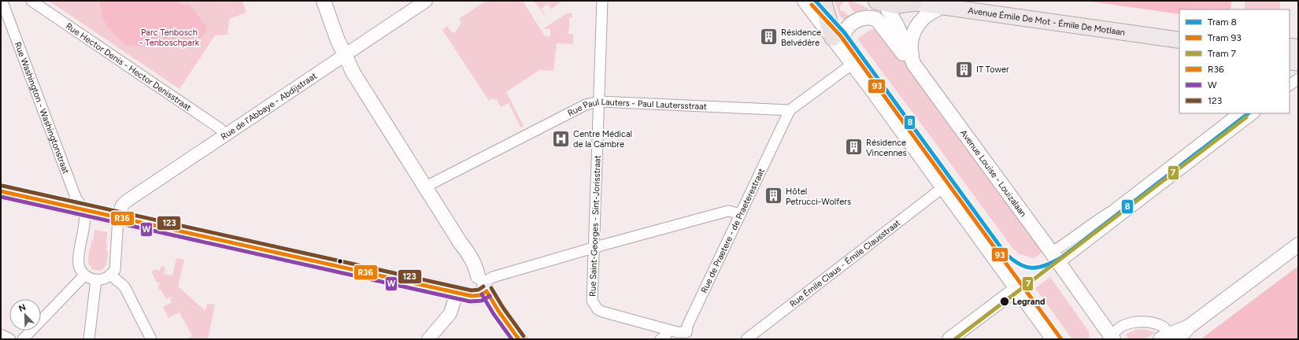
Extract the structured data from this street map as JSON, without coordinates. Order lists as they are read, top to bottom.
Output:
{
  "streets": {
    "highway": ["Avenue Louise - Louizalaan"],
    "main road": ["Avenue Émile De Mot - Émile De Motlaan"],
    "street": [
      "Rue Hector Denis - Hector Denisstraat",
      "Rue de l'Abbaye - Abdijstraat",
      "Rue Washington - Washingtonstraat",
      "Rue Paul Lauters - Paul Lautersstraat",
      "Rue Saint-Georges - Sint-Jorisstraat",
      "Rue de Praetere - de Praeterestraat",
      "Rue Émile Claus - Émile Clausstraat"
    ]
  },
  "crossings": [
    ["Avenue Émile De Mot - Émile De Motlaan", "Avenue Louise - Louizalaan"],
    ["Rue Hector Denis - Hector Denisstraat", "Rue de l'Abbaye - Abdijstraat"],
    ["Rue Paul Lauters - Paul Lautersstraat", "Rue Saint-Georges - Sint-Jorisstraat"],
    ["Rue Paul Lauters - Paul Lautersstraat", "Rue de Praetere - de Praeterestraat"],
    ["Rue Saint-Georges - Sint-Jorisstraat", "Rue de Praetere - de Praeterestraat"]
  ],
  "parks": ["Parc Tenbosch - Tenboschpark"],
  "places": {
    "building": [
      "Résidence Belvédère",
      "IT Tower",
      "Résidence Vincennes",
      "Hôtel Petrucci-Wolfers"
    ],
    "hospital": ["Centre Médical de la Cambre"],
    "other": ["Legrand"]
  },
  "lines": [
    "tram line 8",
    "tram line 93",
    "tram line 7",
    "transit line 123",
    "transit line R36",
    "transit line W"
  ],
  "legend": [
    "Tram 8",
    "Tram 93",
    "Tram 7",
    "R36",
    "W",
    "123"
  ],
  "north": "top left"
}
